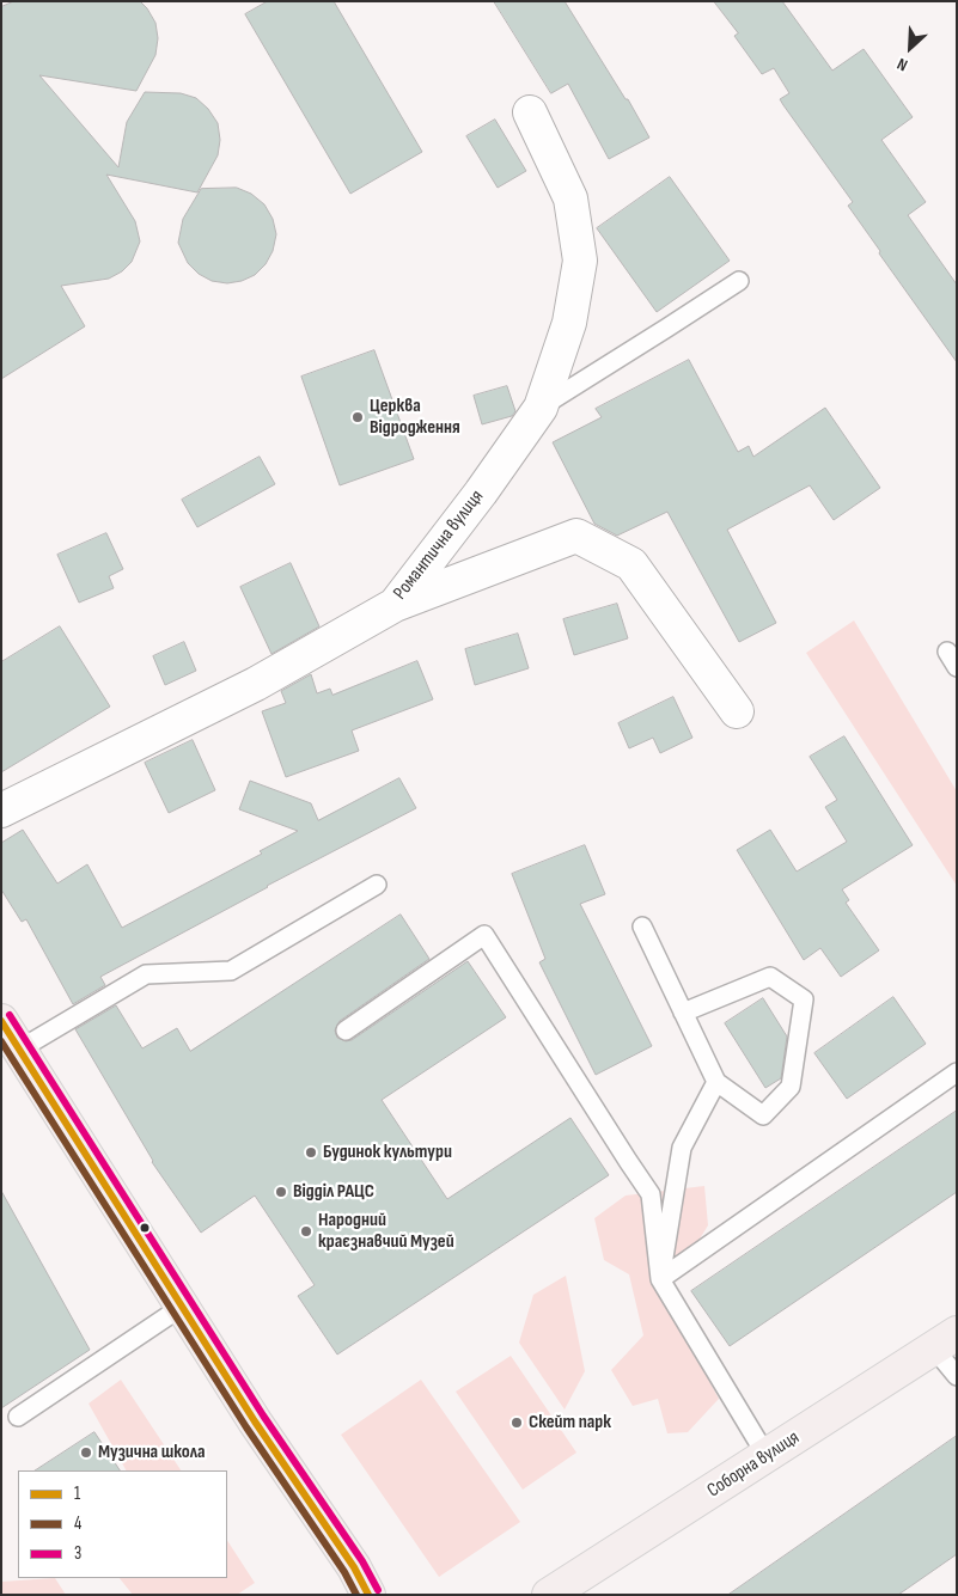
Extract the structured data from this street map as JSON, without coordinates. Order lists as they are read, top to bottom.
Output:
{
  "streets": {
    "main road": ["Соборна вулиця"],
    "street": ["Романтична вулиця"]
  },
  "places": [
    "Церква Відродження",
    "Будинок культури",
    "Відділ РАЦС",
    "Народний краєзнавчий Музей",
    "Скейт парк",
    "Музична школа"
  ],
  "lines": ["transit line 3", "transit line 1", "transit line 4"],
  "legend": ["1", "4", "3"],
  "north": "bottom left"
}
